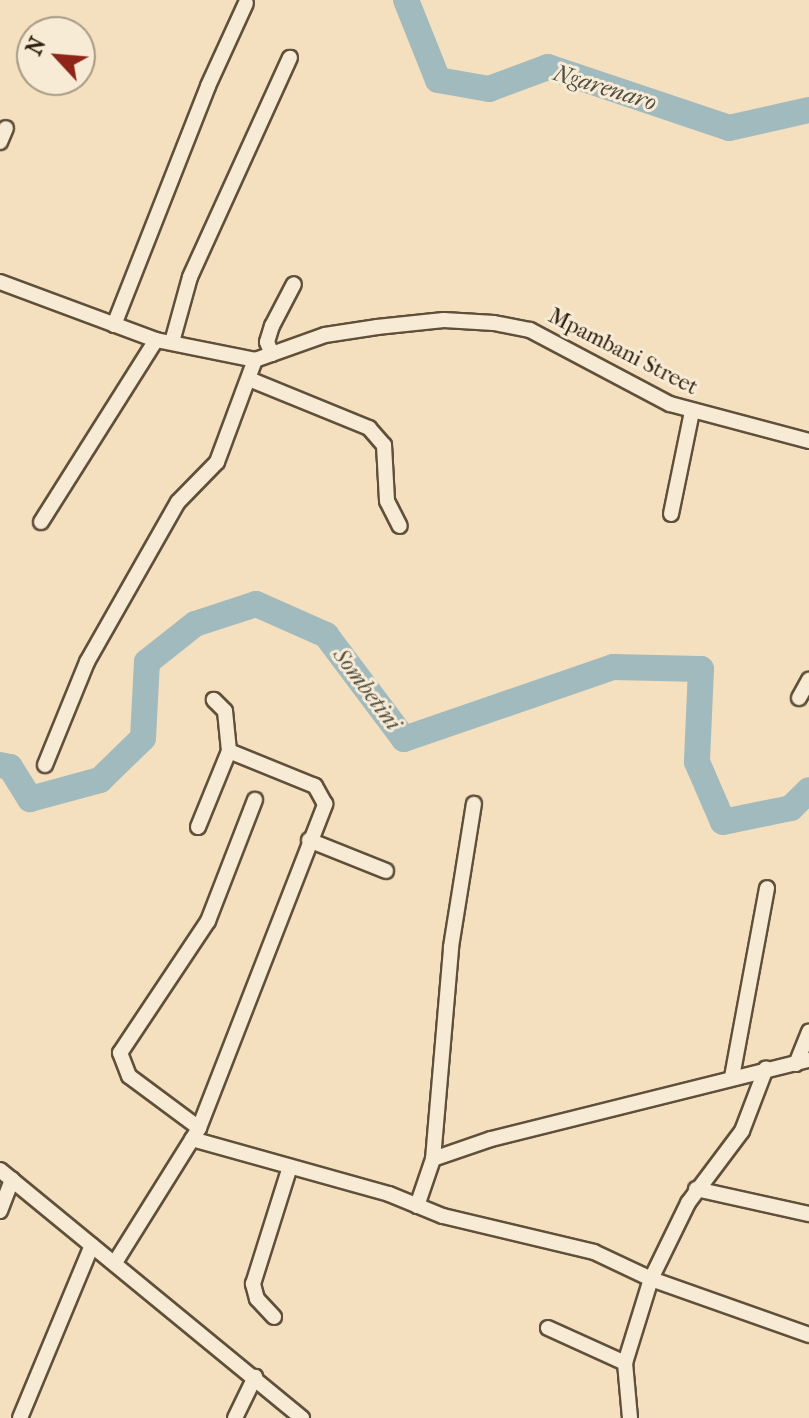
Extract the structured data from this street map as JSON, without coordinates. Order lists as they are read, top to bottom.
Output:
{
  "streets": {
    "street": ["Mpambani Street"]
  },
  "water": ["Ngarenaro", "Sombetini"],
  "north": "top left"
}
